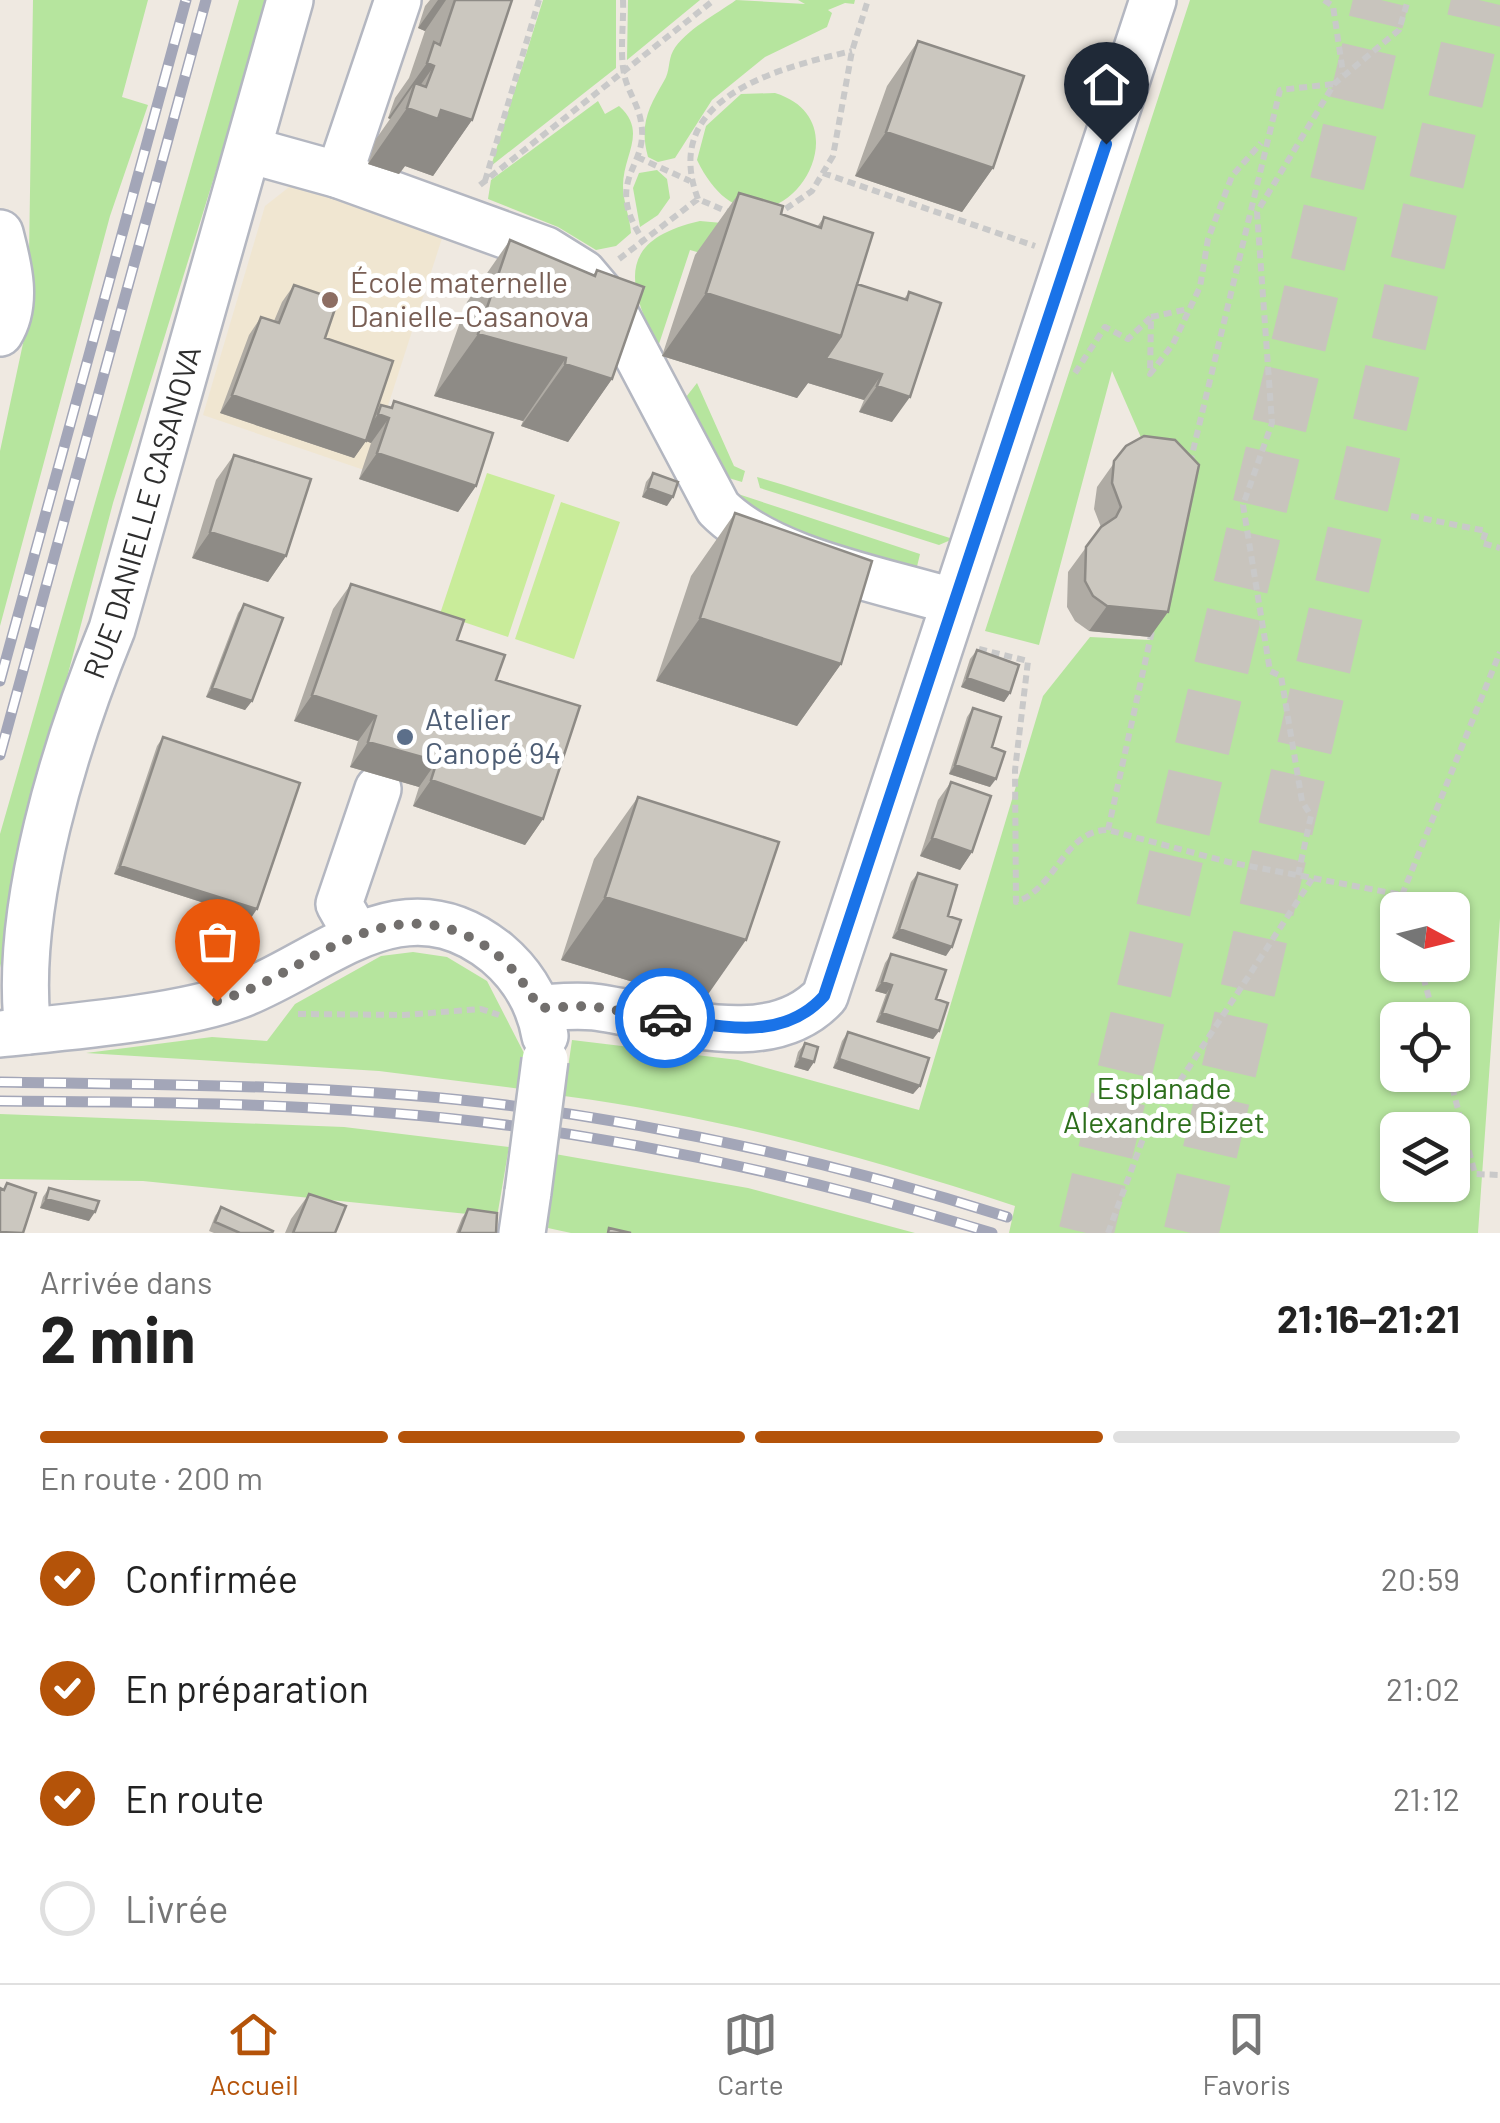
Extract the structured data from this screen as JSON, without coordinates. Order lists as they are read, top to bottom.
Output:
{
  "streets": {
    "street": ["RUE DANIELLE CASANOVA"]
  },
  "parks": ["Esplanade Alexandre Bizet"],
  "places": ["École maternelle Danielle-Casanova", "Atelier Canopé 94"],
  "north": "right",
  "page": {
    "heading": ["2 min", "Arrivée dans", "21:16–21:21"],
    "bar": "En route · 200 m",
    "list": [
      ["Confirmée", "20:59"],
      ["En préparation", "21:02"],
      ["En route", "21:12"],
      "Livrée"
    ],
    "tabs": ["Accueil", "Carte", "Favoris"]
  }
}
